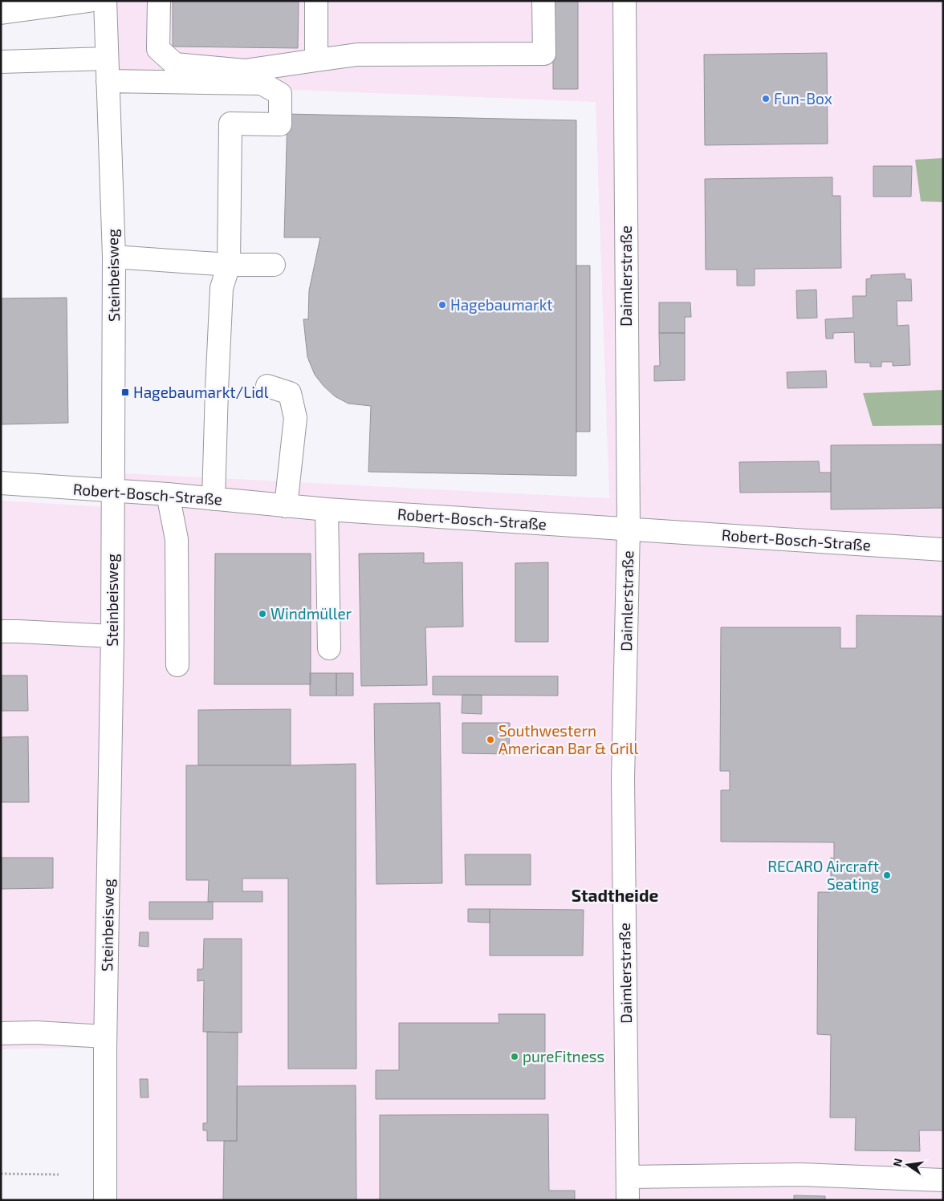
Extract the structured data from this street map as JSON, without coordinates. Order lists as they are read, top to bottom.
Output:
{
  "streets": {
    "street": ["Steinbeisweg", "Daimlerstraße", "Robert-Bosch-Straße"]
  },
  "crossings": [
    ["Steinbeisweg", "Robert-Bosch-Straße"],
    ["Daimlerstraße", "Robert-Bosch-Straße"]
  ],
  "districts": ["Stadtheide"],
  "places": {
    "other": [
      "Fun-Box",
      "Hagebaumarkt",
      "Windmüller",
      "Southwestern American Bar & Grill",
      "RECARO Aircraft Seating",
      "pureFitness"
    ],
    "transit": ["Hagebaumarkt/Lidl"]
  },
  "north": "left"
}
